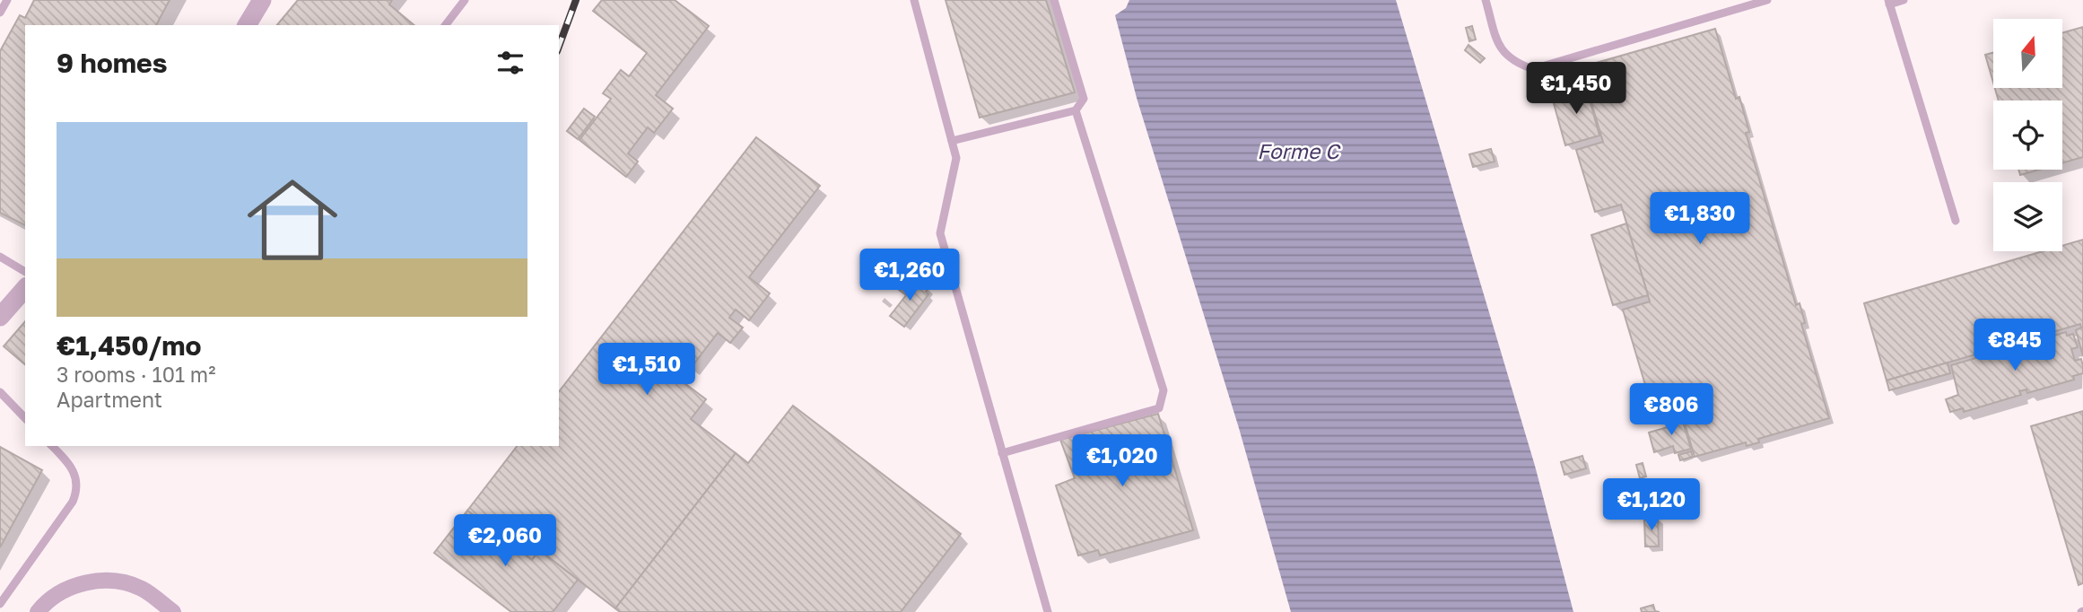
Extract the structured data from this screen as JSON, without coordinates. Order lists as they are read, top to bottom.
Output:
{
  "water": ["Forme C"],
  "north": "top",
  "page": {
    "heading": "9 homes",
    "price": [
      "€1,450",
      "€1,830",
      "€1,260",
      "€845",
      "€1,510",
      "€806",
      "€1,020",
      "€1,120",
      "€2,060"
    ],
    "list": [
      {
        "name": "€1,450/mo",
        "note": "3 rooms · 101 m² · Apartment"
      }
    ]
  }
}
